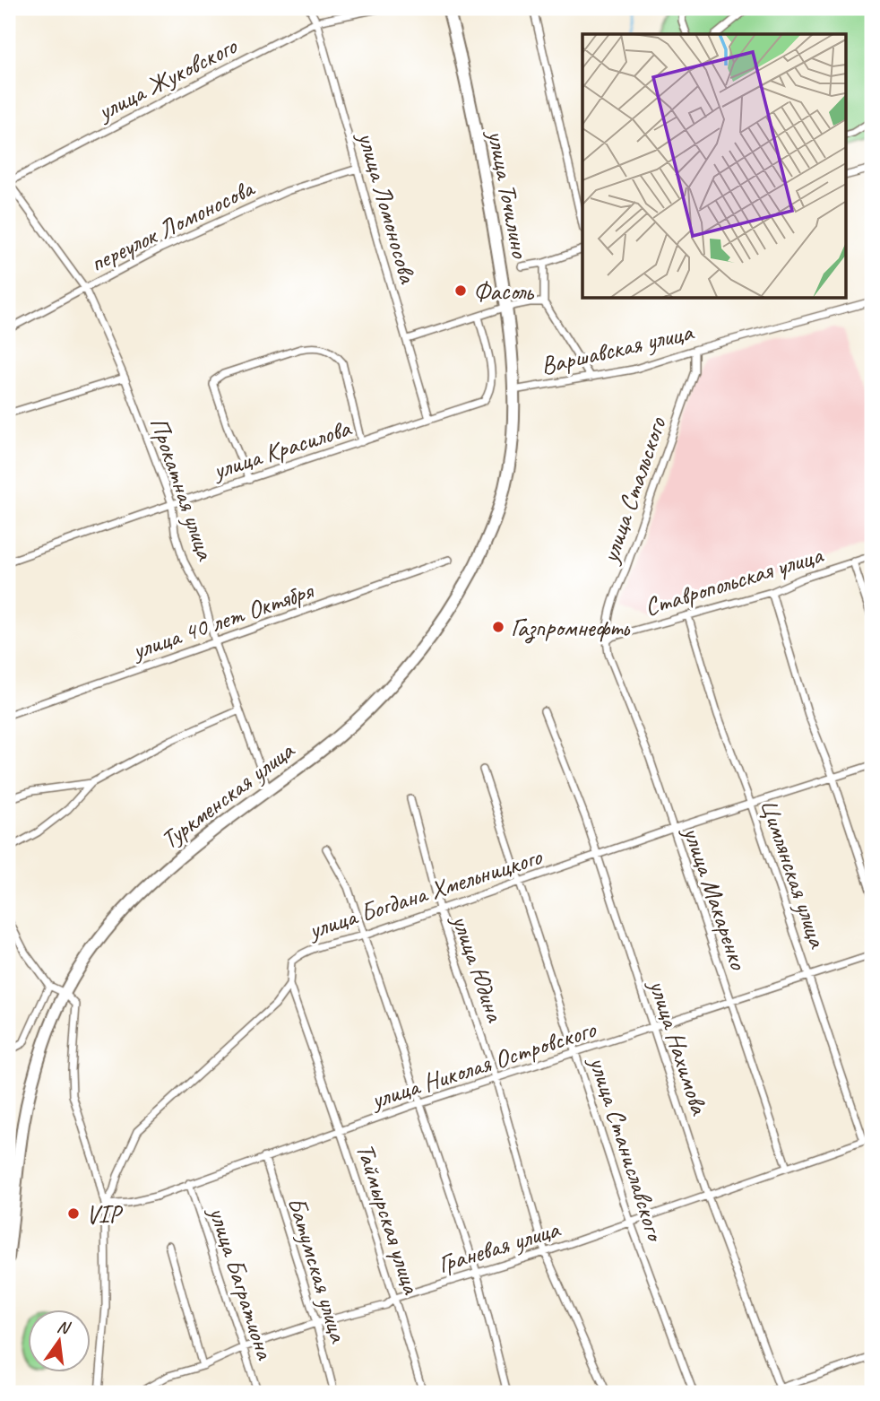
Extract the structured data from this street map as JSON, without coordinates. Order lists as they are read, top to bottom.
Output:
{
  "streets": {
    "main road": ["улица Точилино", "Туркменская улица"],
    "street": [
      "улица Жуковского",
      "улица Ломоносова",
      "переулок Ломоносова",
      "Варшавская улица",
      "улица Красилова",
      "Прокатная улица",
      "улица Стальского",
      "Ставропольская улица",
      "улица 40 лет Октября",
      "Цимлянская улица",
      "улица Богдана Хмельницкого",
      "улица Макаренко",
      "улица Юдина",
      "улица Нахимова",
      "улица Николая Островского",
      "улица Станиславского",
      "Таймырская улица",
      "Граневая улица",
      "Батумская улица",
      "улица Багратиона"
    ]
  },
  "crossings": [
    ["улица Жуковского", "улица Ломоносова"],
    ["улица Жуковского", "Прокатная улица"],
    ["улица Точилино", "Варшавская улица"],
    ["улица Точилино", "Туркменская улица"],
    ["улица Ломоносова", "переулок Ломоносова"],
    ["улица Ломоносова", "улица Красилова"],
    ["переулок Ломоносова", "Прокатная улица"],
    ["Варшавская улица", "улица Стальского"],
    ["Варшавская улица", "Туркменская улица"],
    ["улица Красилова", "Прокатная улица"],
    ["Прокатная улица", "улица 40 лет Октября"],
    ["Прокатная улица", "Туркменская улица"],
    ["улица Стальского", "Ставропольская улица"],
    ["улица Стальского", "улица Макаренко"],
    ["Ставропольская улица", "Цимлянская улица"],
    ["Ставропольская улица", "улица Макаренко"],
    ["Цимлянская улица", "улица Богдана Хмельницкого"],
    ["Цимлянская улица", "улица Николая Островского"],
    ["Цимлянская улица", "Граневая улица"],
    ["улица Богдана Хмельницкого", "улица Макаренко"],
    ["улица Богдана Хмельницкого", "улица Юдина"],
    ["улица Богдана Хмельницкого", "улица Нахимова"],
    ["улица Богдана Хмельницкого", "улица Николая Островского"],
    ["улица Богдана Хмельницкого", "улица Станиславского"],
    ["улица Богдана Хмельницкого", "Таймырская улица"],
    ["улица Макаренко", "улица Николая Островского"],
    ["улица Макаренко", "Граневая улица"],
    ["улица Юдина", "улица Николая Островского"],
    ["улица Юдина", "Граневая улица"],
    ["улица Нахимова", "улица Николая Островского"],
    ["улица Нахимова", "Граневая улица"],
    ["улица Николая Островского", "улица Станиславского"],
    ["улица Николая Островского", "Таймырская улица"],
    ["улица Николая Островского", "Батумская улица"],
    ["улица Николая Островского", "улица Багратиона"],
    ["улица Станиславского", "Граневая улица"],
    ["Таймырская улица", "Граневая улица"],
    ["Граневая улица", "Батумская улица"],
    ["Граневая улица", "улица Багратиона"]
  ],
  "places": ["Фасоль", "Газпромнефть", "VIP"],
  "north": "top"
}
